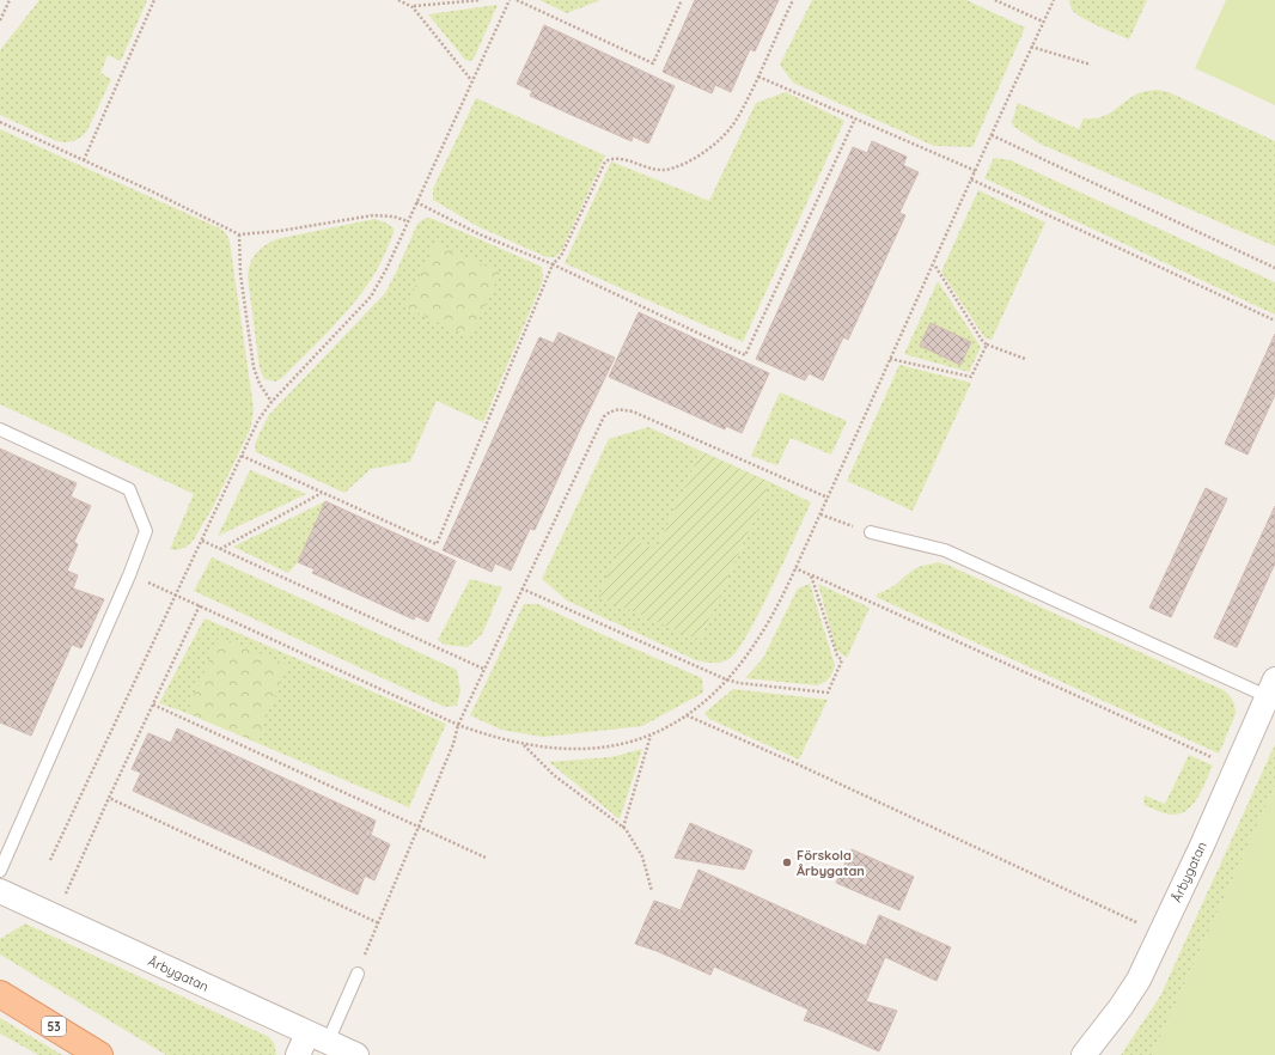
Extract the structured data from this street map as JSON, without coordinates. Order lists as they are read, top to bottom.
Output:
{
  "streets": {
    "main road": ["53"],
    "street": ["Årbygatan"]
  },
  "places": ["Förskola Årbygatan"]
}
